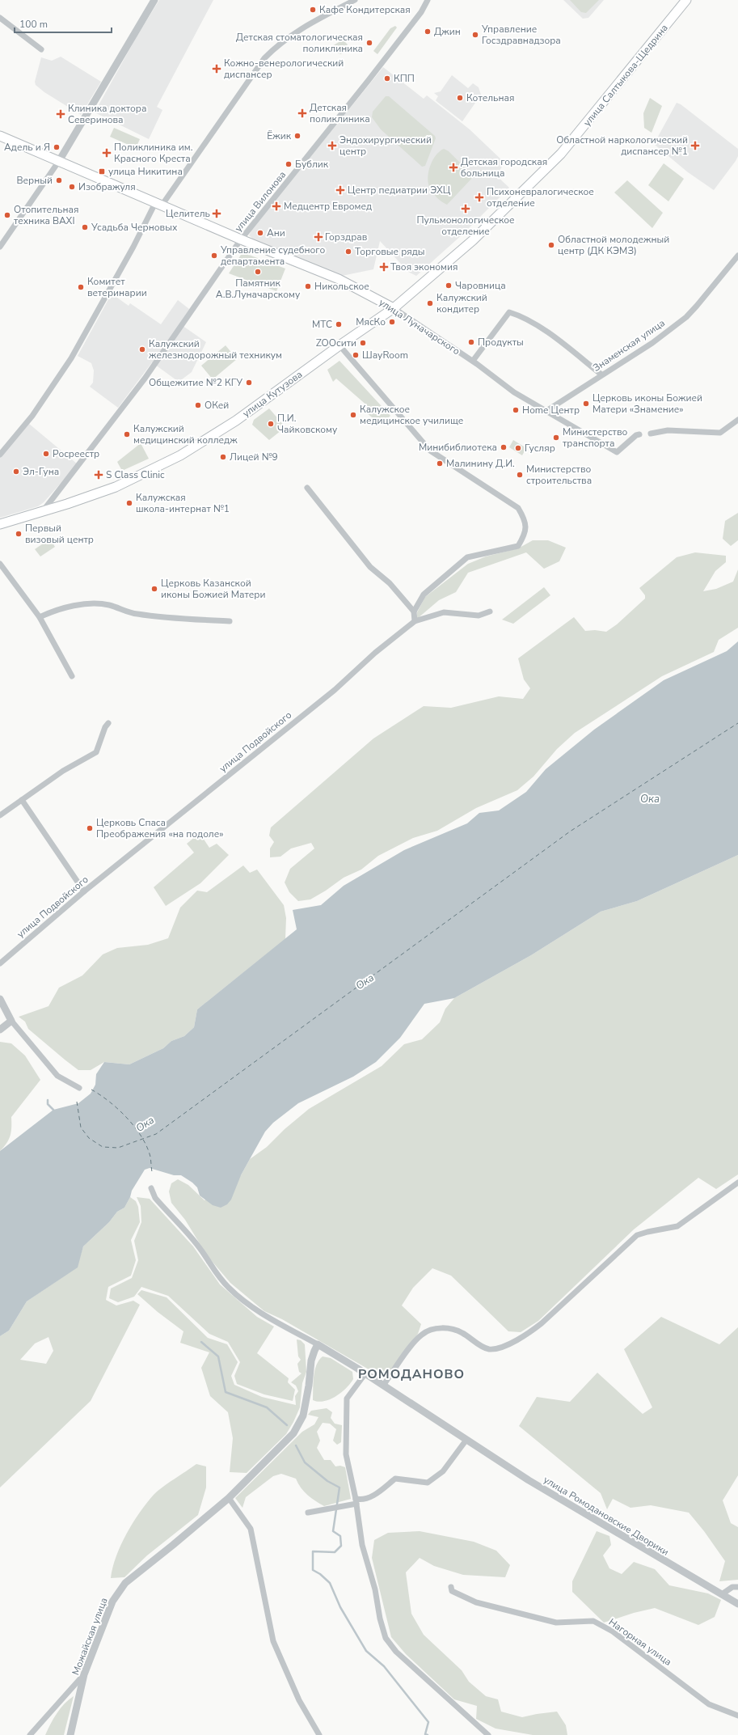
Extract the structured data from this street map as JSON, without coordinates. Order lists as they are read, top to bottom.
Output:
{
  "streets": {
    "main road": ["улица Салтыкова-Щедрина", "улица Луначарского", "улица Кутузова"],
    "street": [
      "улица Вилонова",
      "Знаменская улица",
      "улица Подвойского",
      "улица Ромодановские Дворики",
      "Можайская улица",
      "Нагорная улица"
    ]
  },
  "crossings": [
    ["улица Салтыкова-Щедрина", "улица Луначарского"],
    ["улица Салтыкова-Щедрина", "улица Кутузова"],
    ["улица Вилонова", "улица Луначарского"],
    ["улица Вилонова", "улица Кутузова"],
    ["улица Луначарского", "Знаменская улица"],
    ["улица Луначарского", "улица Кутузова"],
    ["улица Ромодановские Дворики", "Можайская улица"]
  ],
  "districts": ["РОМОДАНОВО"],
  "water": ["Ока"],
  "places": {
    "other": [
      "Кафе Кондитерская",
      "Джин",
      "Управление Госздравнадзора",
      "Детская стоматологическая поликлиника",
      "КПП",
      "Котельная",
      "Ёжик",
      "Адель и Я",
      "Бублик",
      "Верный",
      "Изображуля",
      "Отопительная техника BAXI",
      "Усадьба Черновых",
      "Ани",
      "Областной молодежный центр (ДК КЭМЗ)",
      "Торговые ряды",
      "Управление судебного департамента",
      "Памятник А.В.Луначарскому",
      "Чаровница",
      "Никольское",
      "Комитет ветеринарии",
      "Калужский кондитер",
      "МясКо",
      "МТС",
      "Продукты",
      "ZOOсити",
      "Калужский железнодорожный техникум",
      "ШауRoom",
      "Общежитие №2 КГУ",
      "Церковь иконы Божией Матери «Знамение»",
      "ОКей",
      "Home Центр",
      "Калужское медицинское училище",
      "П.И. Чайковскому",
      "Калужский медицинский колледж",
      "Министерство транспорта",
      "Минибиблиотека",
      "Гусляр",
      "Росреестр",
      "Лицей №9",
      "Малинину Д.И.",
      "Эл-Гуна",
      "Министерство строительства",
      "Калужская школа-интернат №1",
      "Первый визовый центр",
      "Церковь Казанской иконы Божией Матери",
      "Церковь Спаса Преображения «на подоле»"
    ],
    "health": [
      "Кожно-венерологический диспансер",
      "Детская поликлиника",
      "Клиника доктора Северинова",
      "Эндохирургический центр",
      "Областной наркологический диспансер №1",
      "Поликлиника им. Красного Креста",
      "Детская городская больница",
      "Центр педиатрии ЭХЦ",
      "Психоневралогическое отделение",
      "Медцентр Евромед",
      "Пульмонологическое отделение",
      "Целитель",
      "Горздрав",
      "Твоя экономия",
      "S Class Clinic"
    ],
    "transit": ["улица Никитина"]
  },
  "scale_bar": "100 m"
}
